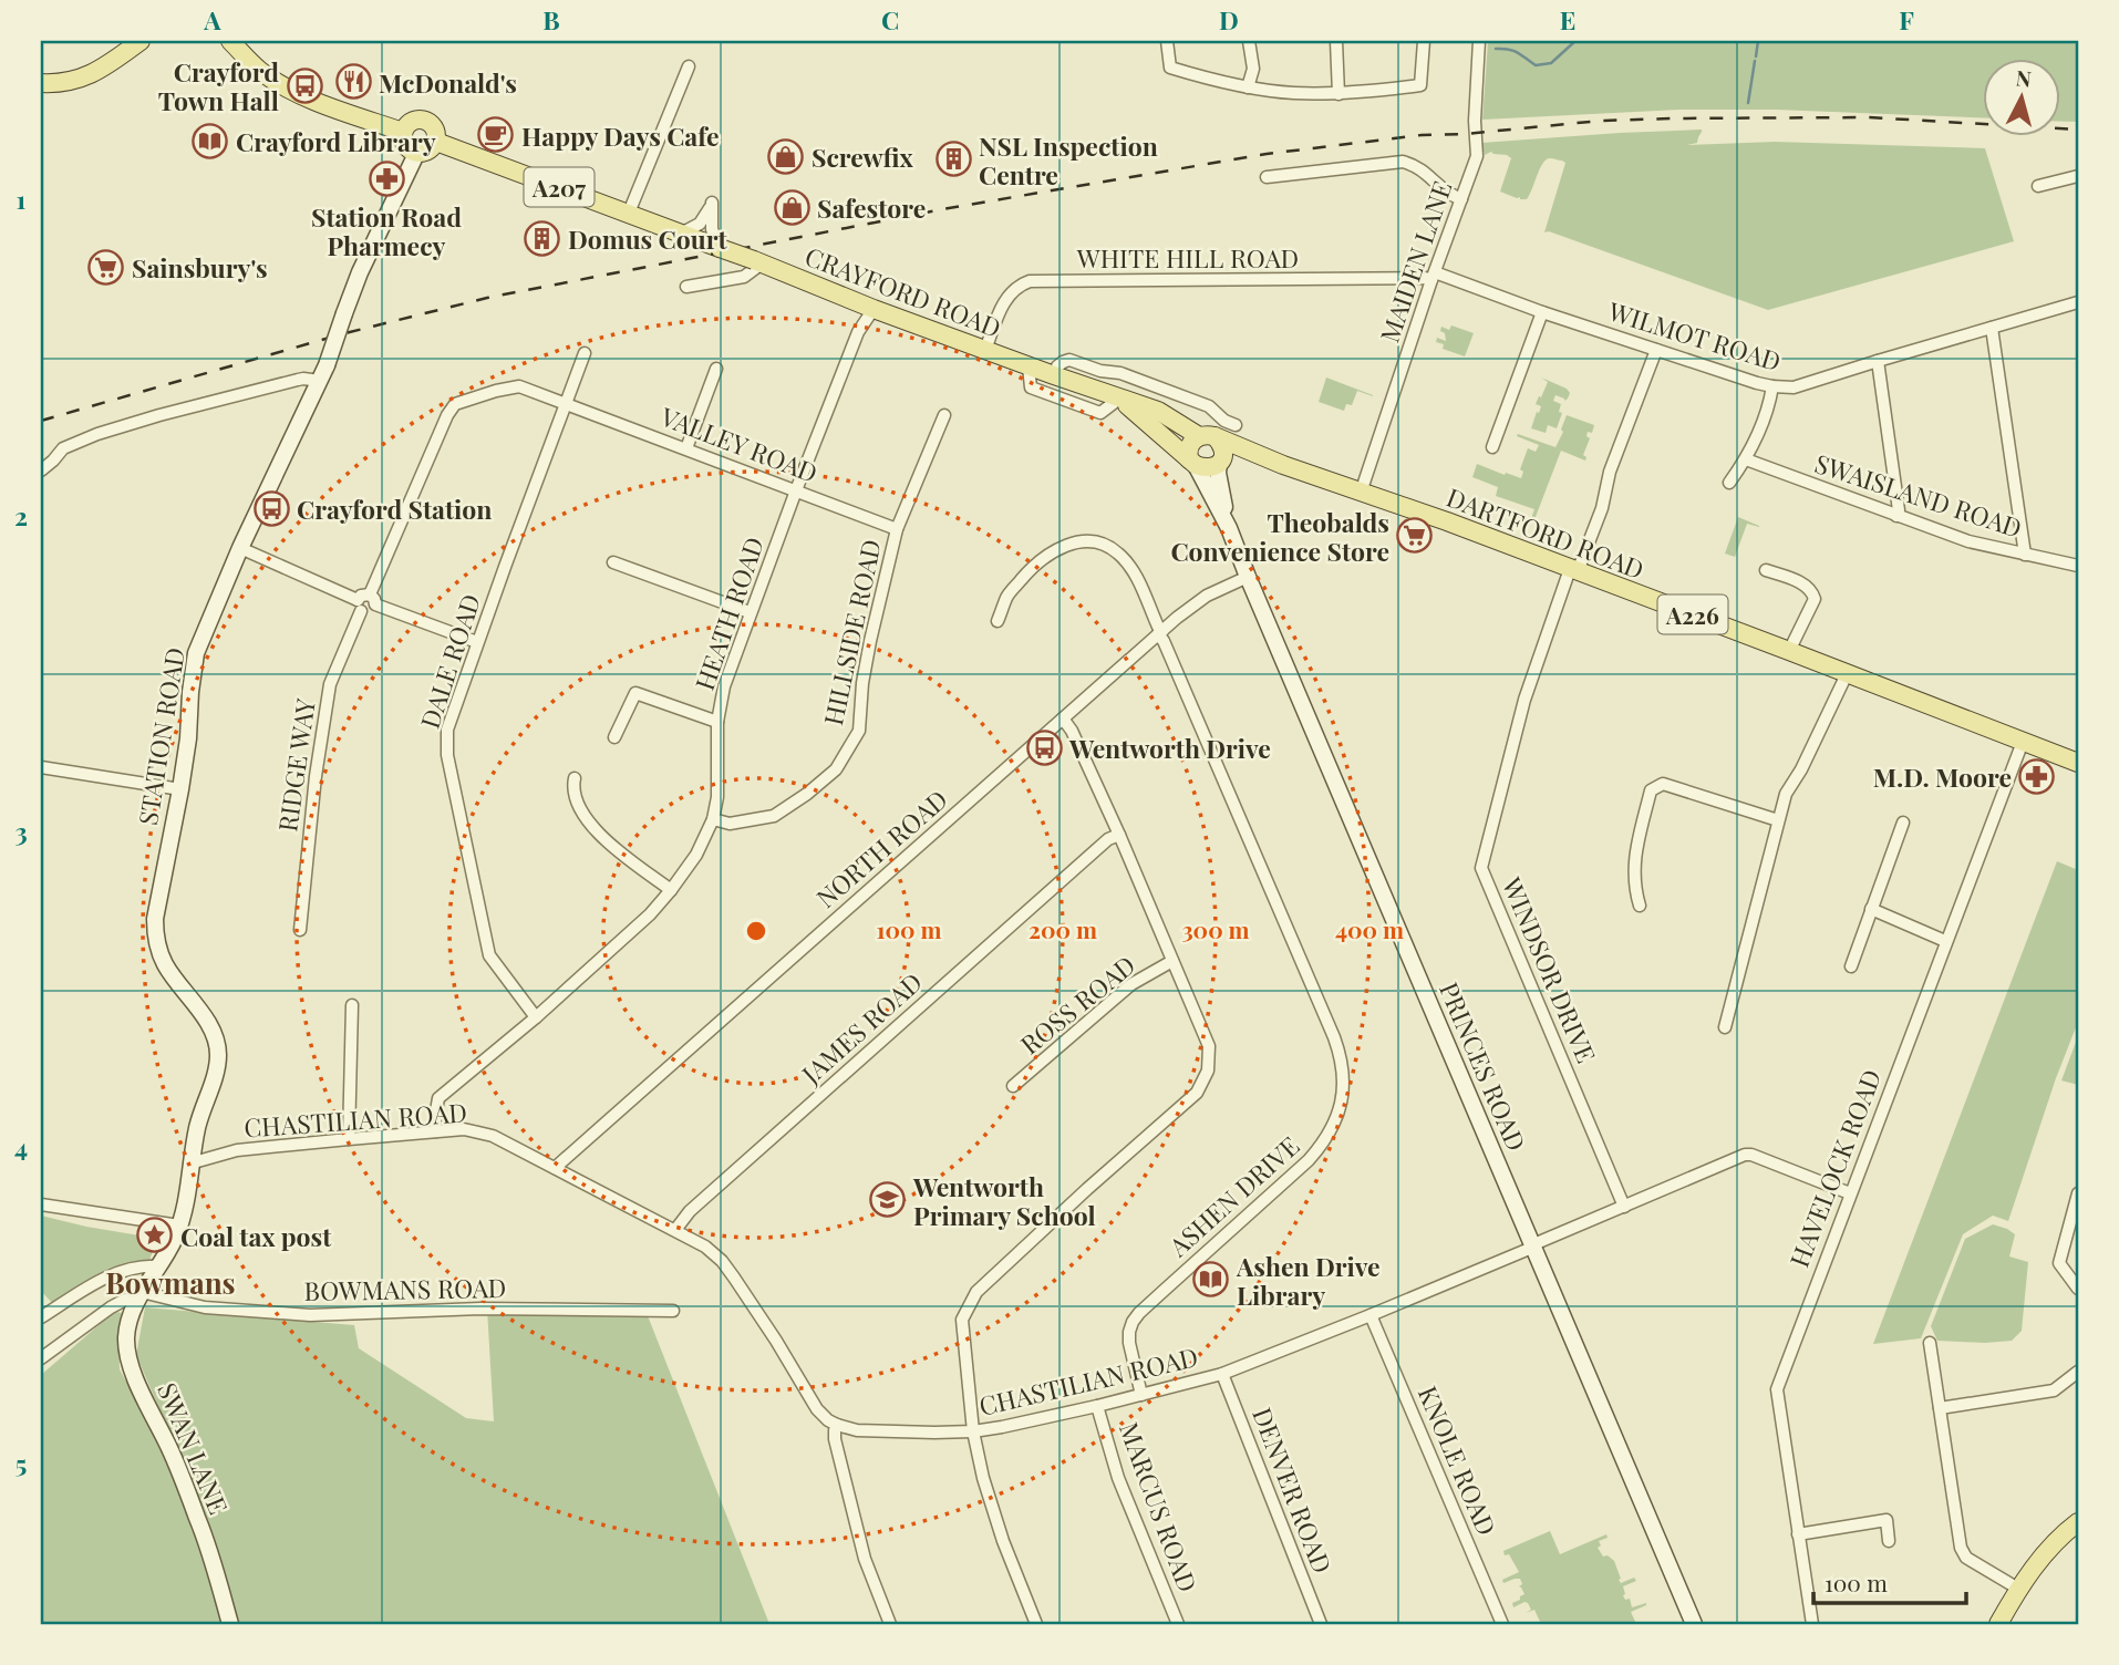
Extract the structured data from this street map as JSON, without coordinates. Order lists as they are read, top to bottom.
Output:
{
  "streets": {
    "main road": [
      "A207",
      "CRAYFORD ROAD",
      "DARTFORD ROAD",
      "A226"
    ],
    "street": [
      "WHITE HILL ROAD",
      "MAIDEN LANE",
      "WILMOT ROAD",
      "VALLEY ROAD",
      "SWAISLAND ROAD",
      "HEATH ROAD",
      "HILLSIDE ROAD",
      "DALE ROAD",
      "STATION ROAD",
      "RIDGE WAY",
      "NORTH ROAD",
      "WINDSOR DRIVE",
      "ROSS ROAD",
      "JAMES ROAD",
      "PRINCES ROAD",
      "CHASTILIAN ROAD",
      "HAVELOCK ROAD",
      "ASHEN DRIVE",
      "BOWMANS ROAD",
      "SWAN LANE",
      "KNOLE ROAD",
      "DENVER ROAD",
      "MARCUS ROAD"
    ]
  },
  "crossings": [
    ["WHITE HILL ROAD", "MAIDEN LANE"],
    ["WHITE HILL ROAD", "CRAYFORD ROAD"],
    ["WHITE HILL ROAD", "WILMOT ROAD"],
    ["MAIDEN LANE", "WILMOT ROAD"],
    ["MAIDEN LANE", "DARTFORD ROAD"],
    ["CRAYFORD ROAD", "DARTFORD ROAD"],
    ["CRAYFORD ROAD", "HEATH ROAD"],
    ["CRAYFORD ROAD", "STATION ROAD"],
    ["CRAYFORD ROAD", "PRINCES ROAD"],
    ["WILMOT ROAD", "WINDSOR DRIVE"],
    ["VALLEY ROAD", "HEATH ROAD"],
    ["VALLEY ROAD", "HILLSIDE ROAD"],
    ["VALLEY ROAD", "DALE ROAD"],
    ["VALLEY ROAD", "RIDGE WAY"],
    ["DARTFORD ROAD", "WINDSOR DRIVE"],
    ["DARTFORD ROAD", "PRINCES ROAD"],
    ["DARTFORD ROAD", "HAVELOCK ROAD"],
    ["HEATH ROAD", "HILLSIDE ROAD"],
    ["HEATH ROAD", "DALE ROAD"],
    ["HEATH ROAD", "CHASTILIAN ROAD"],
    ["DALE ROAD", "RIDGE WAY"],
    ["STATION ROAD", "CHASTILIAN ROAD"],
    ["STATION ROAD", "BOWMANS ROAD"],
    ["STATION ROAD", "SWAN LANE"],
    ["NORTH ROAD", "PRINCES ROAD"],
    ["NORTH ROAD", "CHASTILIAN ROAD"],
    ["NORTH ROAD", "ASHEN DRIVE"],
    ["WINDSOR DRIVE", "CHASTILIAN ROAD"],
    ["JAMES ROAD", "CHASTILIAN ROAD"],
    ["PRINCES ROAD", "CHASTILIAN ROAD"],
    ["CHASTILIAN ROAD", "HAVELOCK ROAD"],
    ["CHASTILIAN ROAD", "ASHEN DRIVE"],
    ["CHASTILIAN ROAD", "KNOLE ROAD"],
    ["CHASTILIAN ROAD", "DENVER ROAD"],
    ["CHASTILIAN ROAD", "MARCUS ROAD"],
    ["BOWMANS ROAD", "SWAN LANE"]
  ],
  "districts": ["Bowmans"],
  "places": {
    "restaurant": ["McDonald's"],
    "bus stop": ["Crayford Town Hall", "Crayford Station", "Wentworth Drive"],
    "cafe": ["Happy Days Cafe"],
    "library": ["Crayford Library", "Ashen Drive Library"],
    "shop": ["Screwfix", "Safestore"],
    "building": ["NSL Inspection Centre", "Domus Court"],
    "pharmacy": ["Station Road Pharmecy", "M.D. Moore"],
    "supermarket": ["Sainsbury's", "Theobalds Convenience Store"],
    "school or university": ["Wentworth Primary School"],
    "place": ["Coal tax post"]
  },
  "scale_bar": "100 m",
  "north": "top",
  "grid": {
    "columns": [
      "A",
      "B",
      "C",
      "D",
      "E",
      "F"
    ],
    "rows": [
      "1",
      "2",
      "3",
      "4",
      "5"
    ]
  },
  "rings": [
    "100 m",
    "200 m",
    "300 m",
    "400 m"
  ]
}
